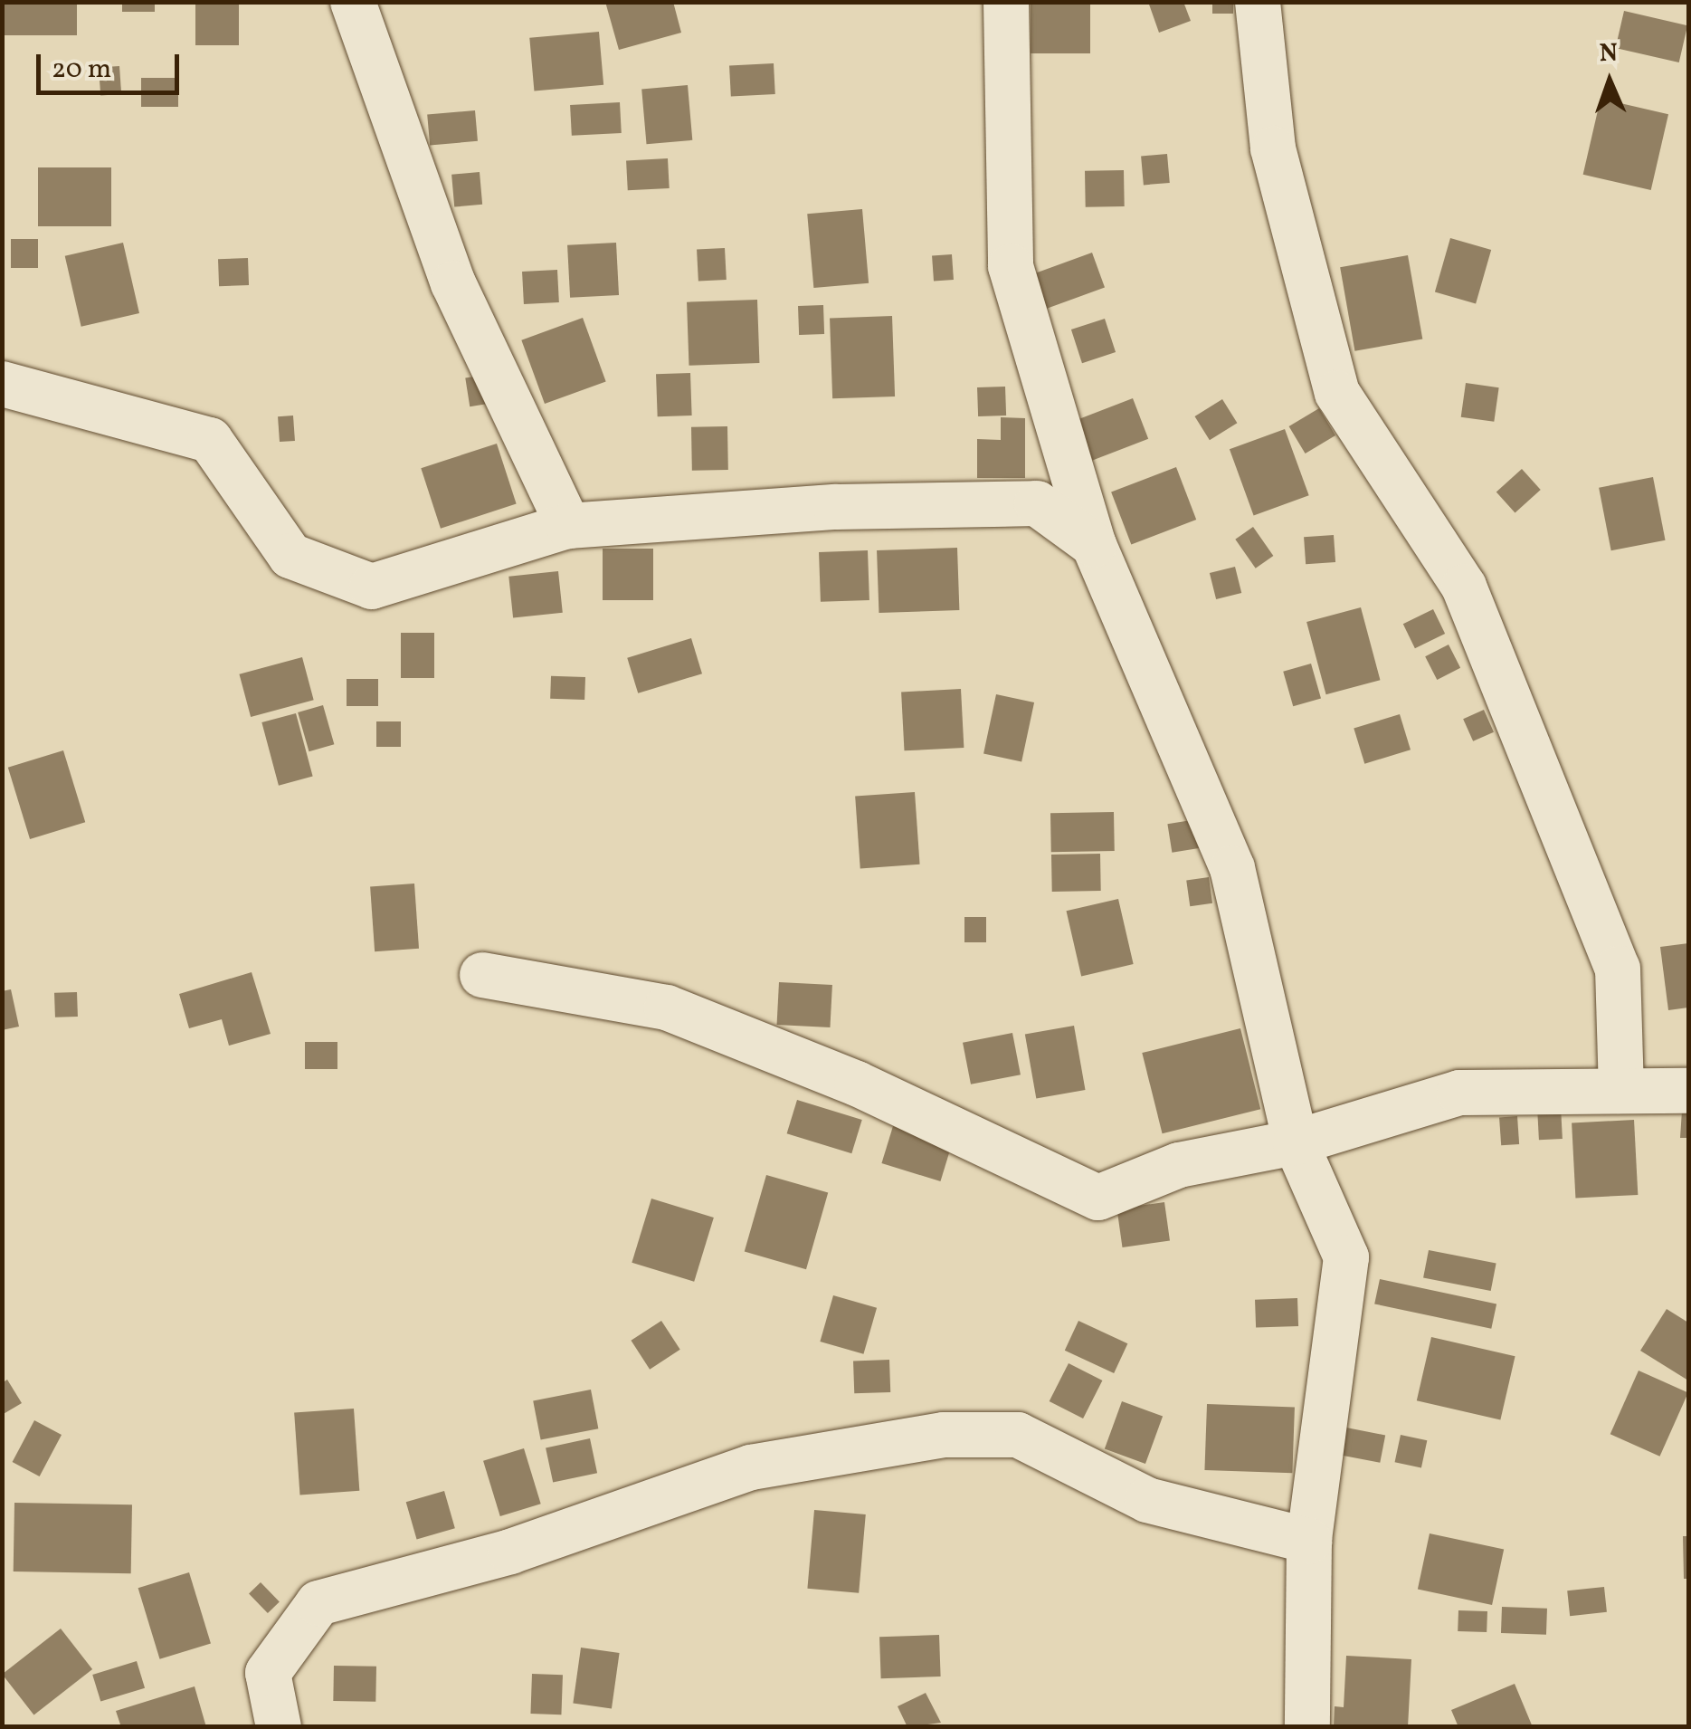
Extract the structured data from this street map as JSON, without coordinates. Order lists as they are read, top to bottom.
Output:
{
  "scale_bar": "20 m",
  "north": "top"
}
